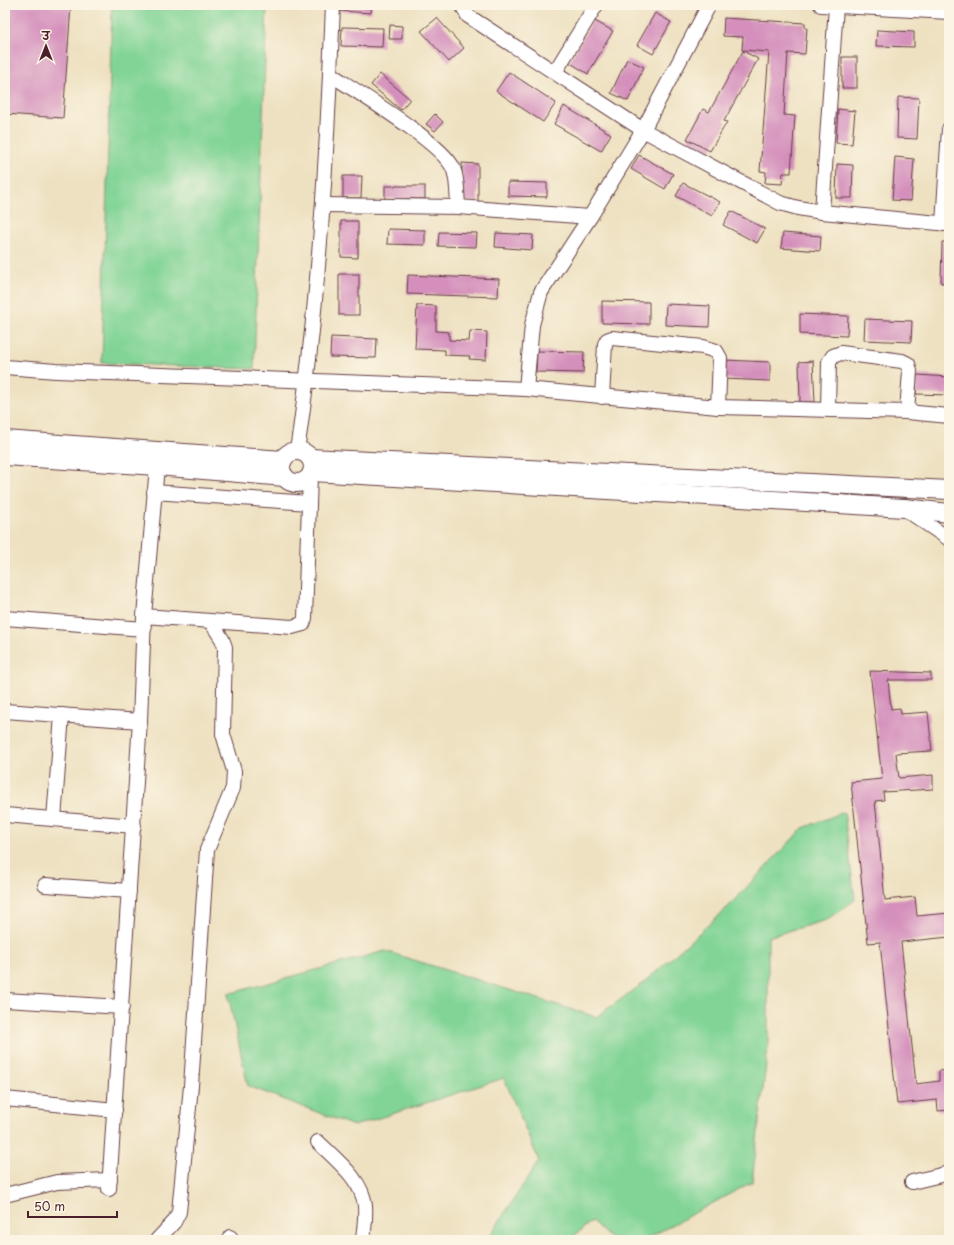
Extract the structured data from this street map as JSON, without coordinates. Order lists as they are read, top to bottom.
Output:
{
  "scale_bar": "50 m",
  "north": "top"
}
